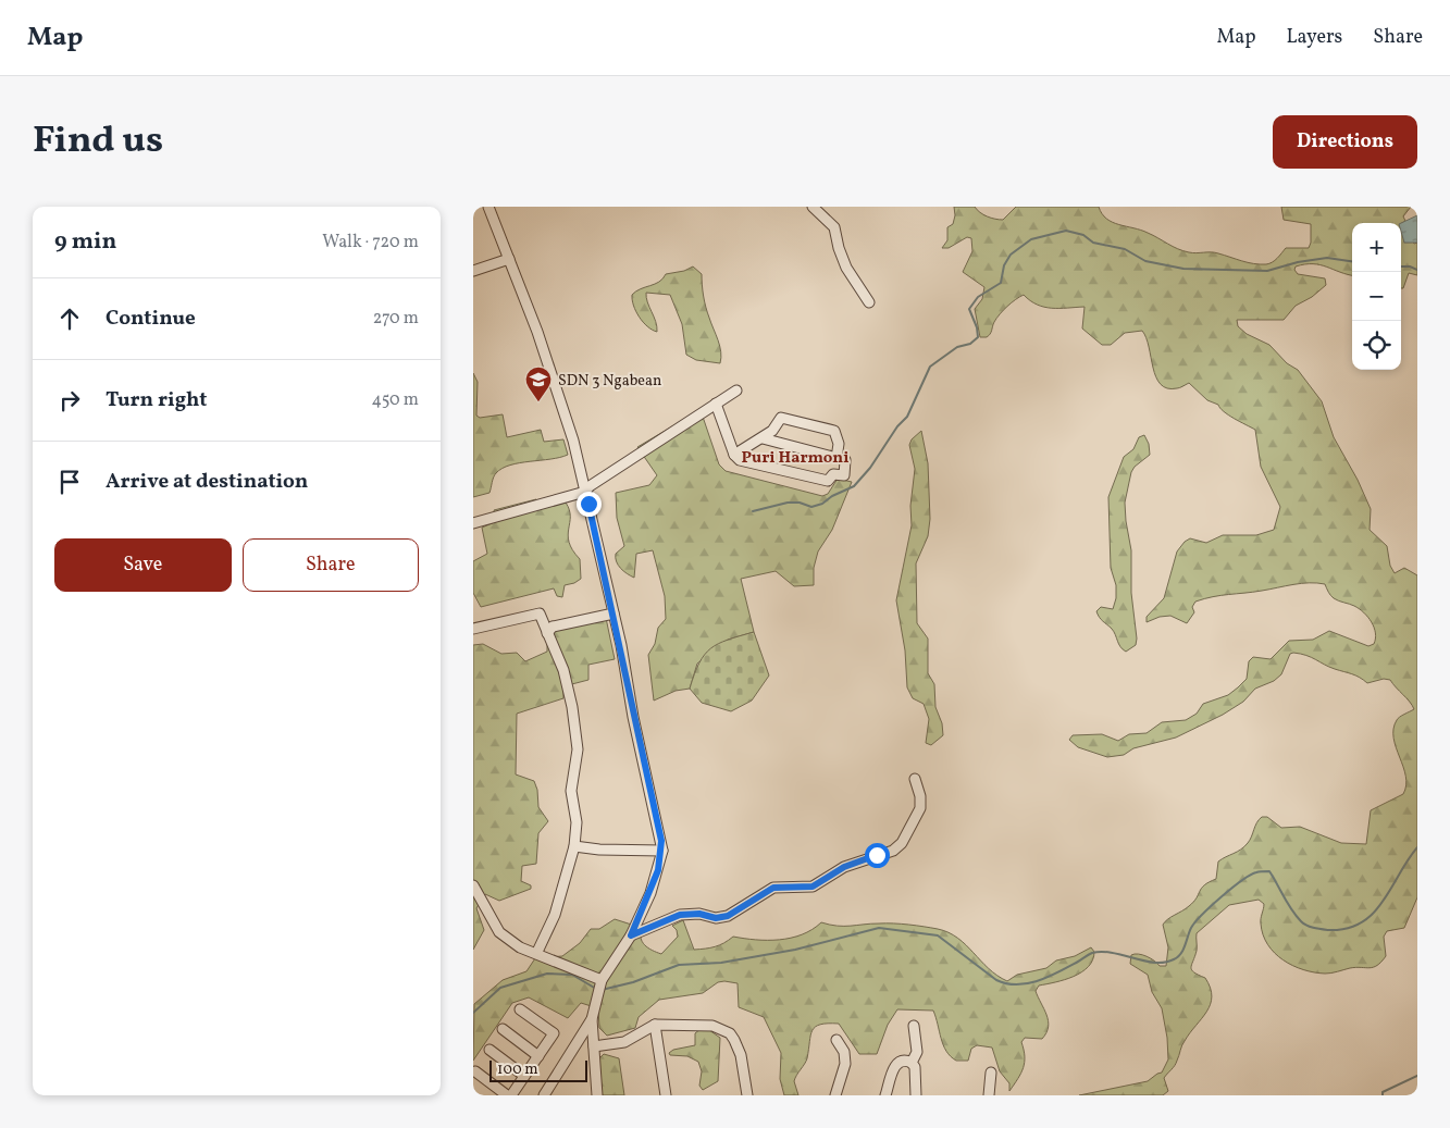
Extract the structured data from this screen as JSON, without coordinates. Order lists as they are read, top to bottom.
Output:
{
  "districts": ["Puri Harmoni"],
  "places": {
    "school or university": ["SDN 3 Ngabean"]
  },
  "scale_bar": "100 m",
  "page": {
    "header": "Map",
    "nav": ["Map", "Layers", "Share"],
    "title": "Find us",
    "buttons": [
      "Directions",
      ["Save", "Share"]
    ],
    "heading": ["9 min", "Walk · 720 m"],
    "map_buttons": ["+", "−"],
    "list": [
      ["Continue", "270 m"],
      ["Turn right", "450 m"],
      "Arrive at destination"
    ],
    "scale": "100 m"
  }
}
